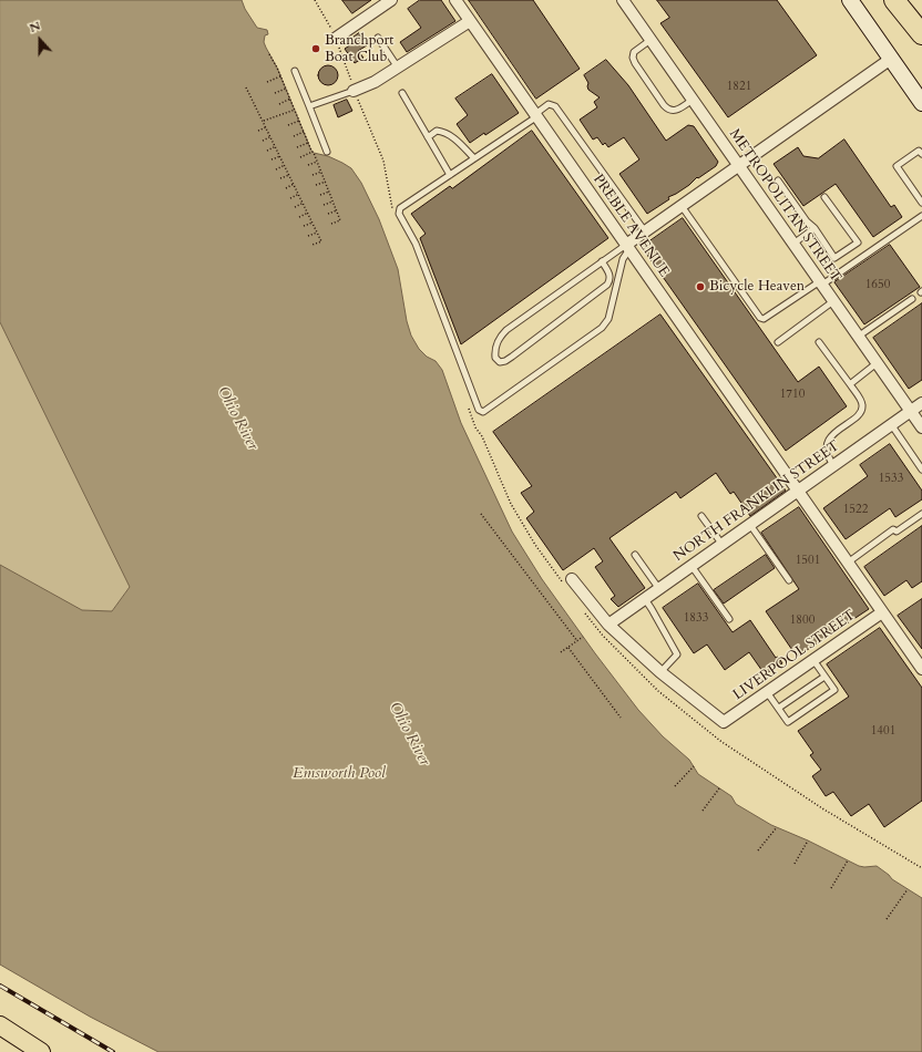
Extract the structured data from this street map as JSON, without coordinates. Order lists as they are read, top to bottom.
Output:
{
  "streets": {
    "street": [
      "METROPOLITAN STREET",
      "PREBLE AVENUE",
      "NORTH FRANKLIN STREET",
      "LIVERPOOL STREET"
    ]
  },
  "crossings": [
    ["METROPOLITAN STREET", "NORTH FRANKLIN STREET"],
    ["PREBLE AVENUE", "NORTH FRANKLIN STREET"],
    ["PREBLE AVENUE", "LIVERPOOL STREET"]
  ],
  "water": ["Ohio River", "Emsworth Pool"],
  "places": ["Branchport Boat Club", "Bicycle Heaven"],
  "house_numbers": [
    "1821",
    "1650",
    "1710",
    "1533",
    "1522",
    "1501",
    "1833",
    "1800",
    "1401"
  ],
  "north": "top"
}
